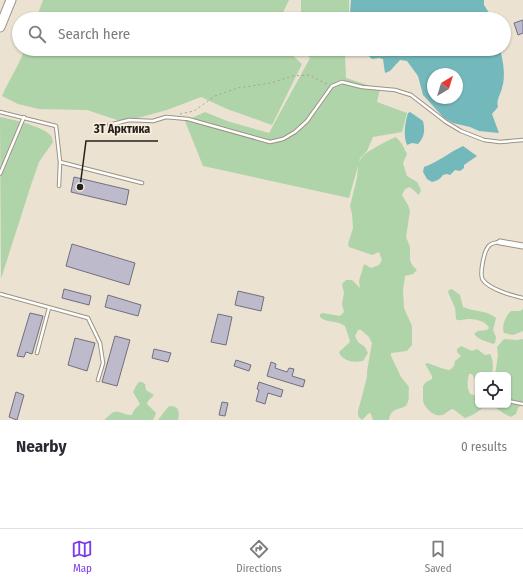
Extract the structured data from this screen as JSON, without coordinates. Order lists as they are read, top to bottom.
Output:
{
  "places": ["ЗТ Арктика"],
  "north": "top right",
  "page": {
    "search": "Search here",
    "heading": ["Nearby", "0 results"],
    "nav": ["Map", "Directions", "Saved"]
  }
}
